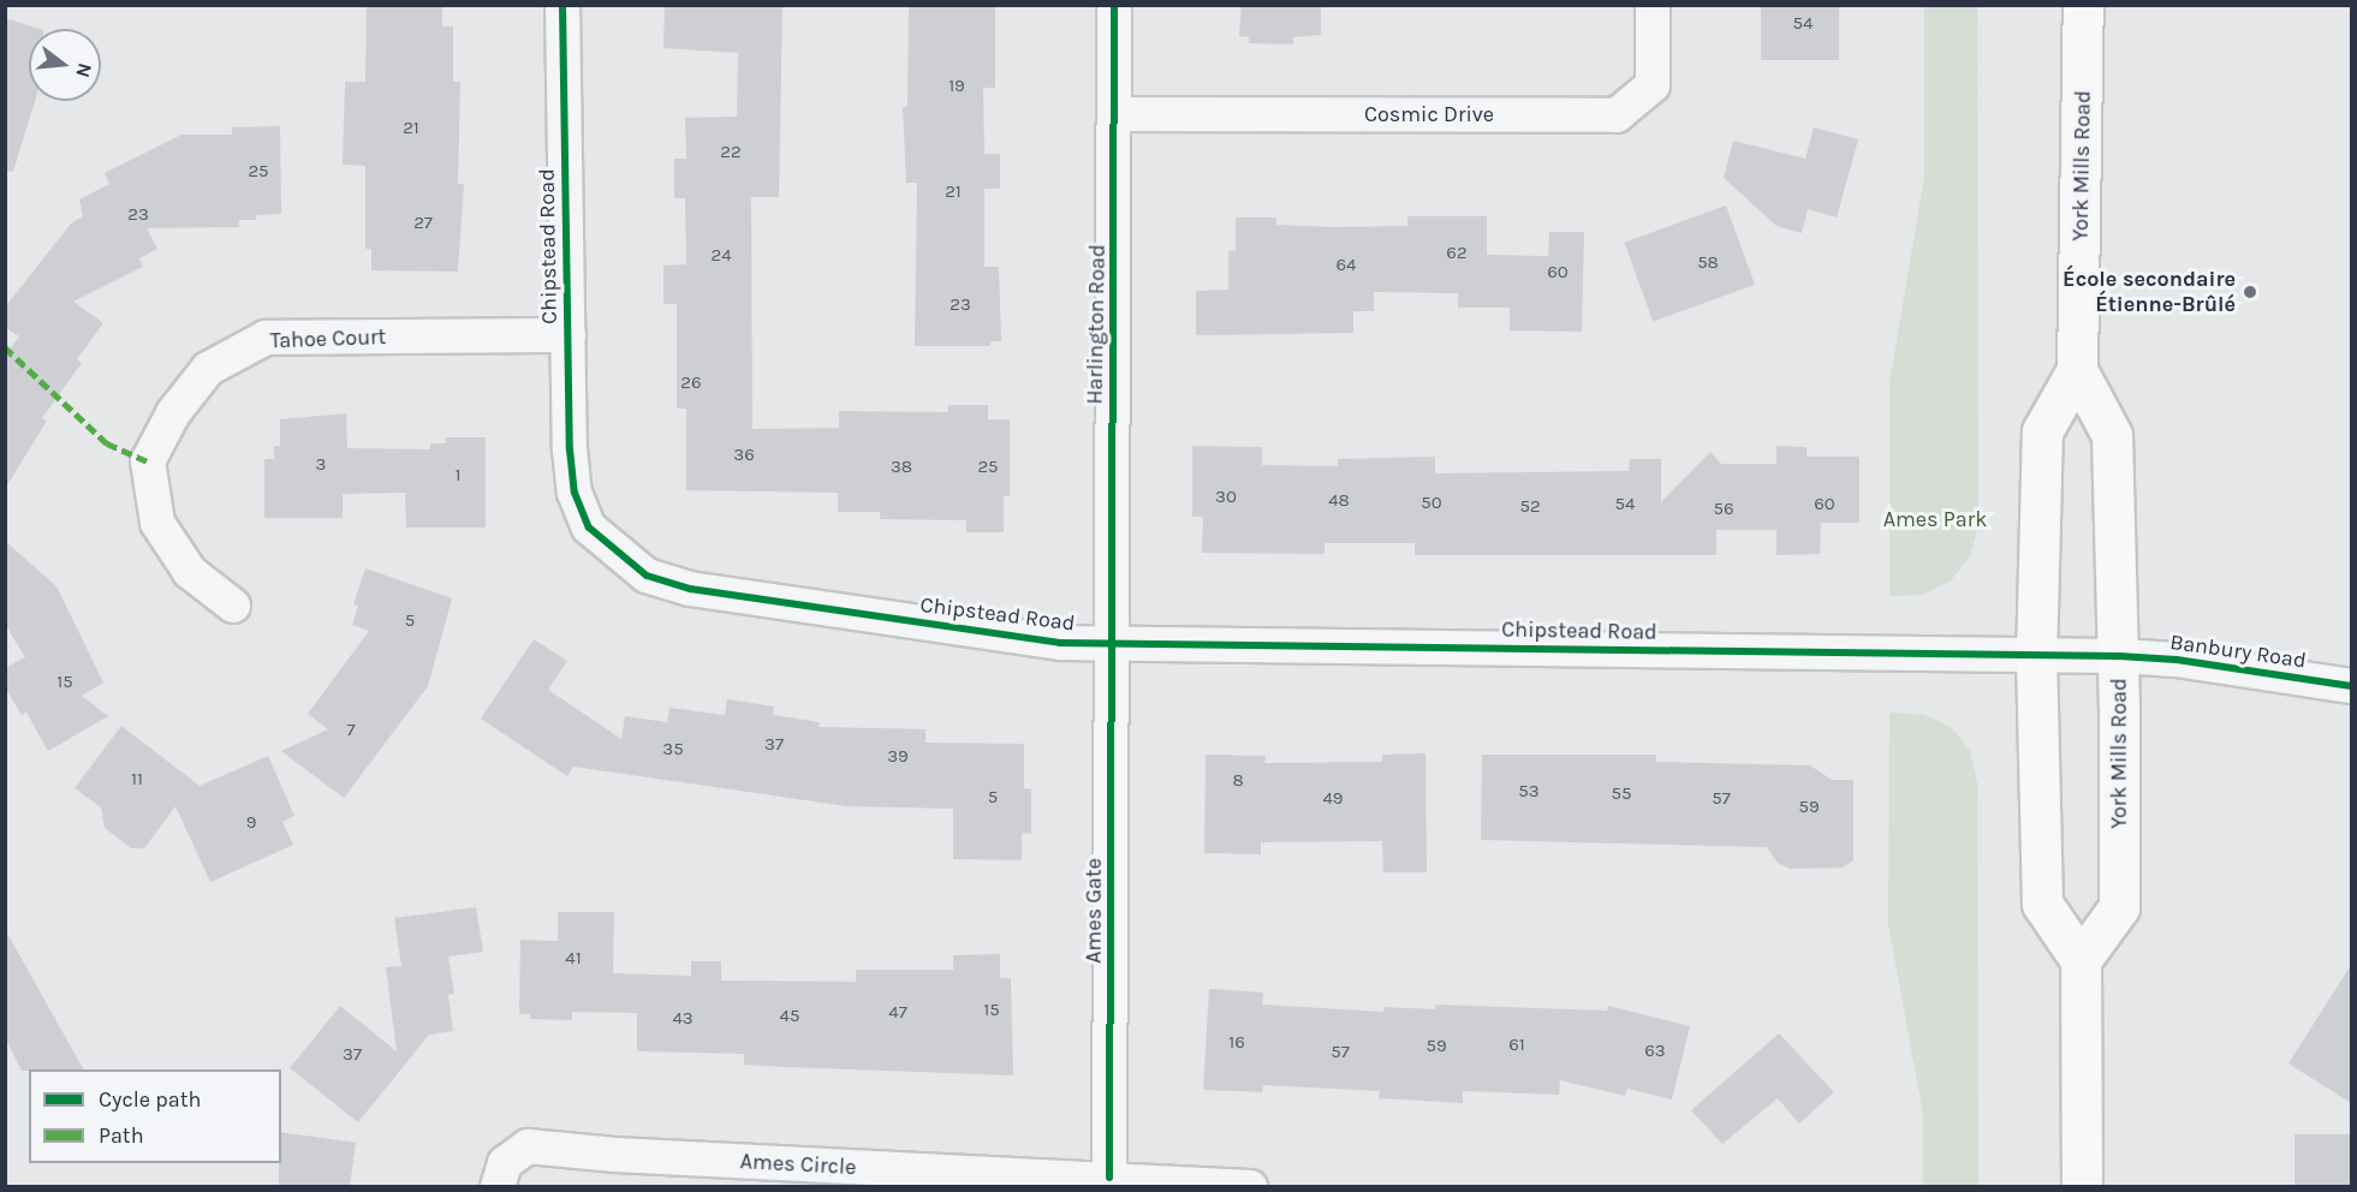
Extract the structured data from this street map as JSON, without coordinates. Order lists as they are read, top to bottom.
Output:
{
  "streets": {
    "main road": ["York Mills Road"],
    "street": [
      "Cosmic Drive",
      "Chipstead Road",
      "Harlington Road",
      "Tahoe Court",
      "Banbury Road",
      "Ames Gate",
      "Ames Circle"
    ]
  },
  "crossings": [
    ["Cosmic Drive", "Harlington Road"],
    ["York Mills Road", "Chipstead Road"],
    ["York Mills Road", "Banbury Road"],
    ["Chipstead Road", "Harlington Road"],
    ["Chipstead Road", "Tahoe Court"],
    ["Chipstead Road", "Banbury Road"],
    ["Chipstead Road", "Ames Gate"],
    ["Harlington Road", "Ames Gate"],
    ["Ames Gate", "Ames Circle"]
  ],
  "parks": ["Ames Park"],
  "places": ["École secondaire Étienne-Brûlé"],
  "house_numbers": [
    "54",
    "19",
    "21",
    "22",
    "25",
    "21",
    "23",
    "27",
    "62",
    "24",
    "58",
    "64",
    "60",
    "23",
    "26",
    "36",
    "3",
    "38",
    "25",
    "1",
    "30",
    "48",
    "50",
    "54",
    "60",
    "52",
    "56",
    "5",
    "15",
    "7",
    "37",
    "35",
    "39",
    "11",
    "8",
    "53",
    "55",
    "5",
    "49",
    "57",
    "59",
    "9",
    "41",
    "15",
    "47",
    "45",
    "43",
    "16",
    "61",
    "59",
    "63",
    "57",
    "37"
  ],
  "legend": ["Cycle path", "Path"],
  "north": "right"
}
